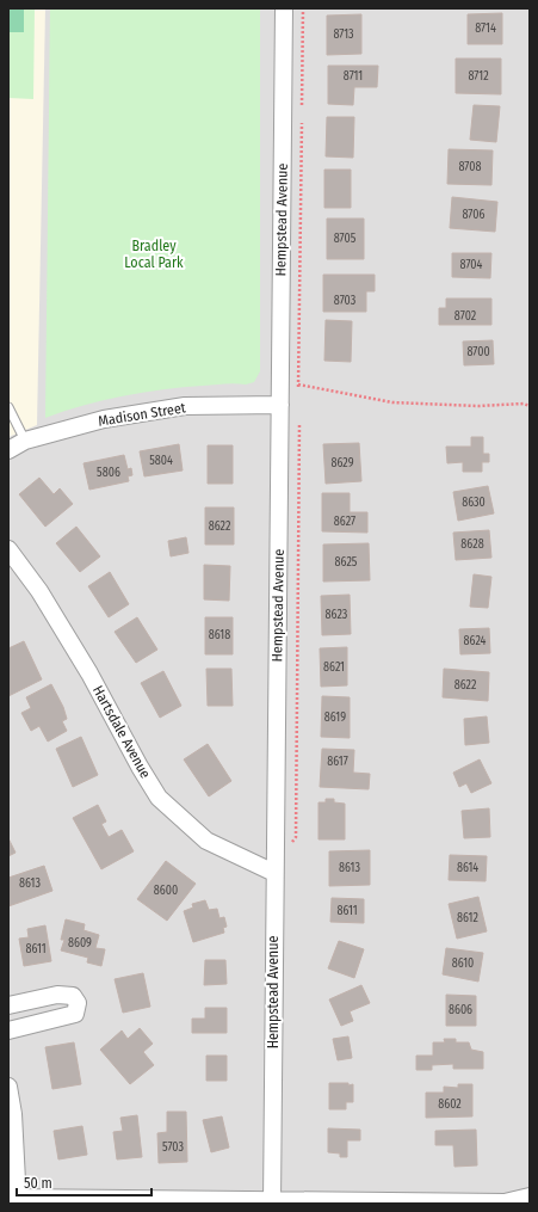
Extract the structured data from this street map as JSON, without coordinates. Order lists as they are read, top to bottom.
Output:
{
  "streets": {
    "street": ["Hempstead Avenue", "Madison Street", "Hartsdale Avenue"]
  },
  "crossings": [
    ["Hempstead Avenue", "Madison Street"],
    ["Hempstead Avenue", "Hartsdale Avenue"]
  ],
  "parks": ["Bradley Local Park"],
  "house_numbers": [
    "8714",
    "8713",
    "8711",
    "8712",
    "8708",
    "8706",
    "8705",
    "8704",
    "8703",
    "8702",
    "8700",
    "5804",
    "8629",
    "5806",
    "8630",
    "8627",
    "8622",
    "8628",
    "8625",
    "8623",
    "8618",
    "8624",
    "8621",
    "8622",
    "8619",
    "8617",
    "8613",
    "8614",
    "8613",
    "8600",
    "8611",
    "8612",
    "8609",
    "8611",
    "8610",
    "8606",
    "8602",
    "5703"
  ],
  "scale_bar": "50 m"
}
